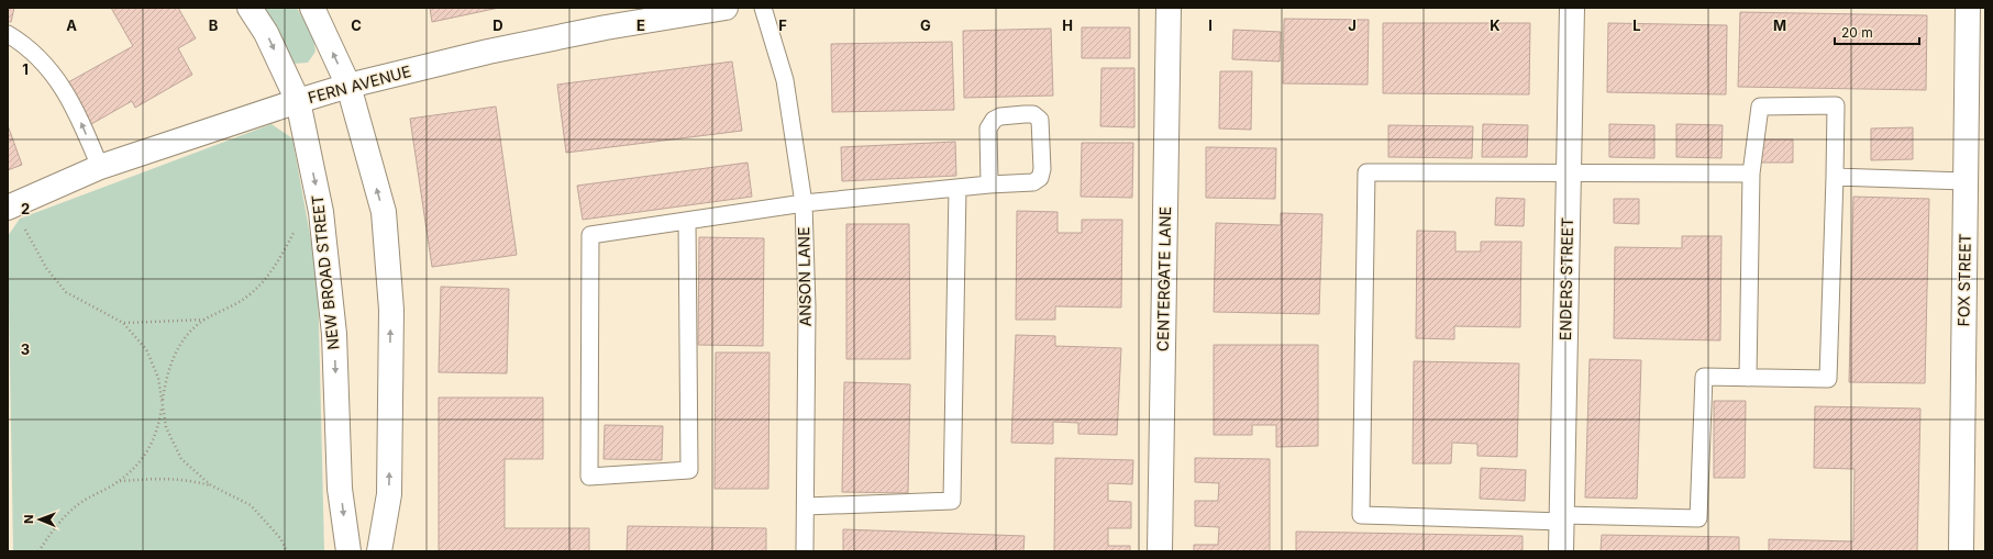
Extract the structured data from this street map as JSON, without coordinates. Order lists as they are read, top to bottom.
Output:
{
  "streets": {
    "street": [
      "FERN AVENUE",
      "NEW BROAD STREET",
      "CENTERGATE LANE",
      "ENDERS STREET",
      "FOX STREET"
    ],
    "lane": ["ANSON LANE"]
  },
  "crossings": [
    ["FERN AVENUE", "NEW BROAD STREET"]
  ],
  "scale_bar": "20 m",
  "north": "left",
  "grid": {
    "columns": [
      "A",
      "B",
      "C",
      "D",
      "E",
      "F",
      "G",
      "H",
      "I",
      "J",
      "K",
      "L",
      "M"
    ],
    "rows": ["1", "2", "3"]
  }
}
